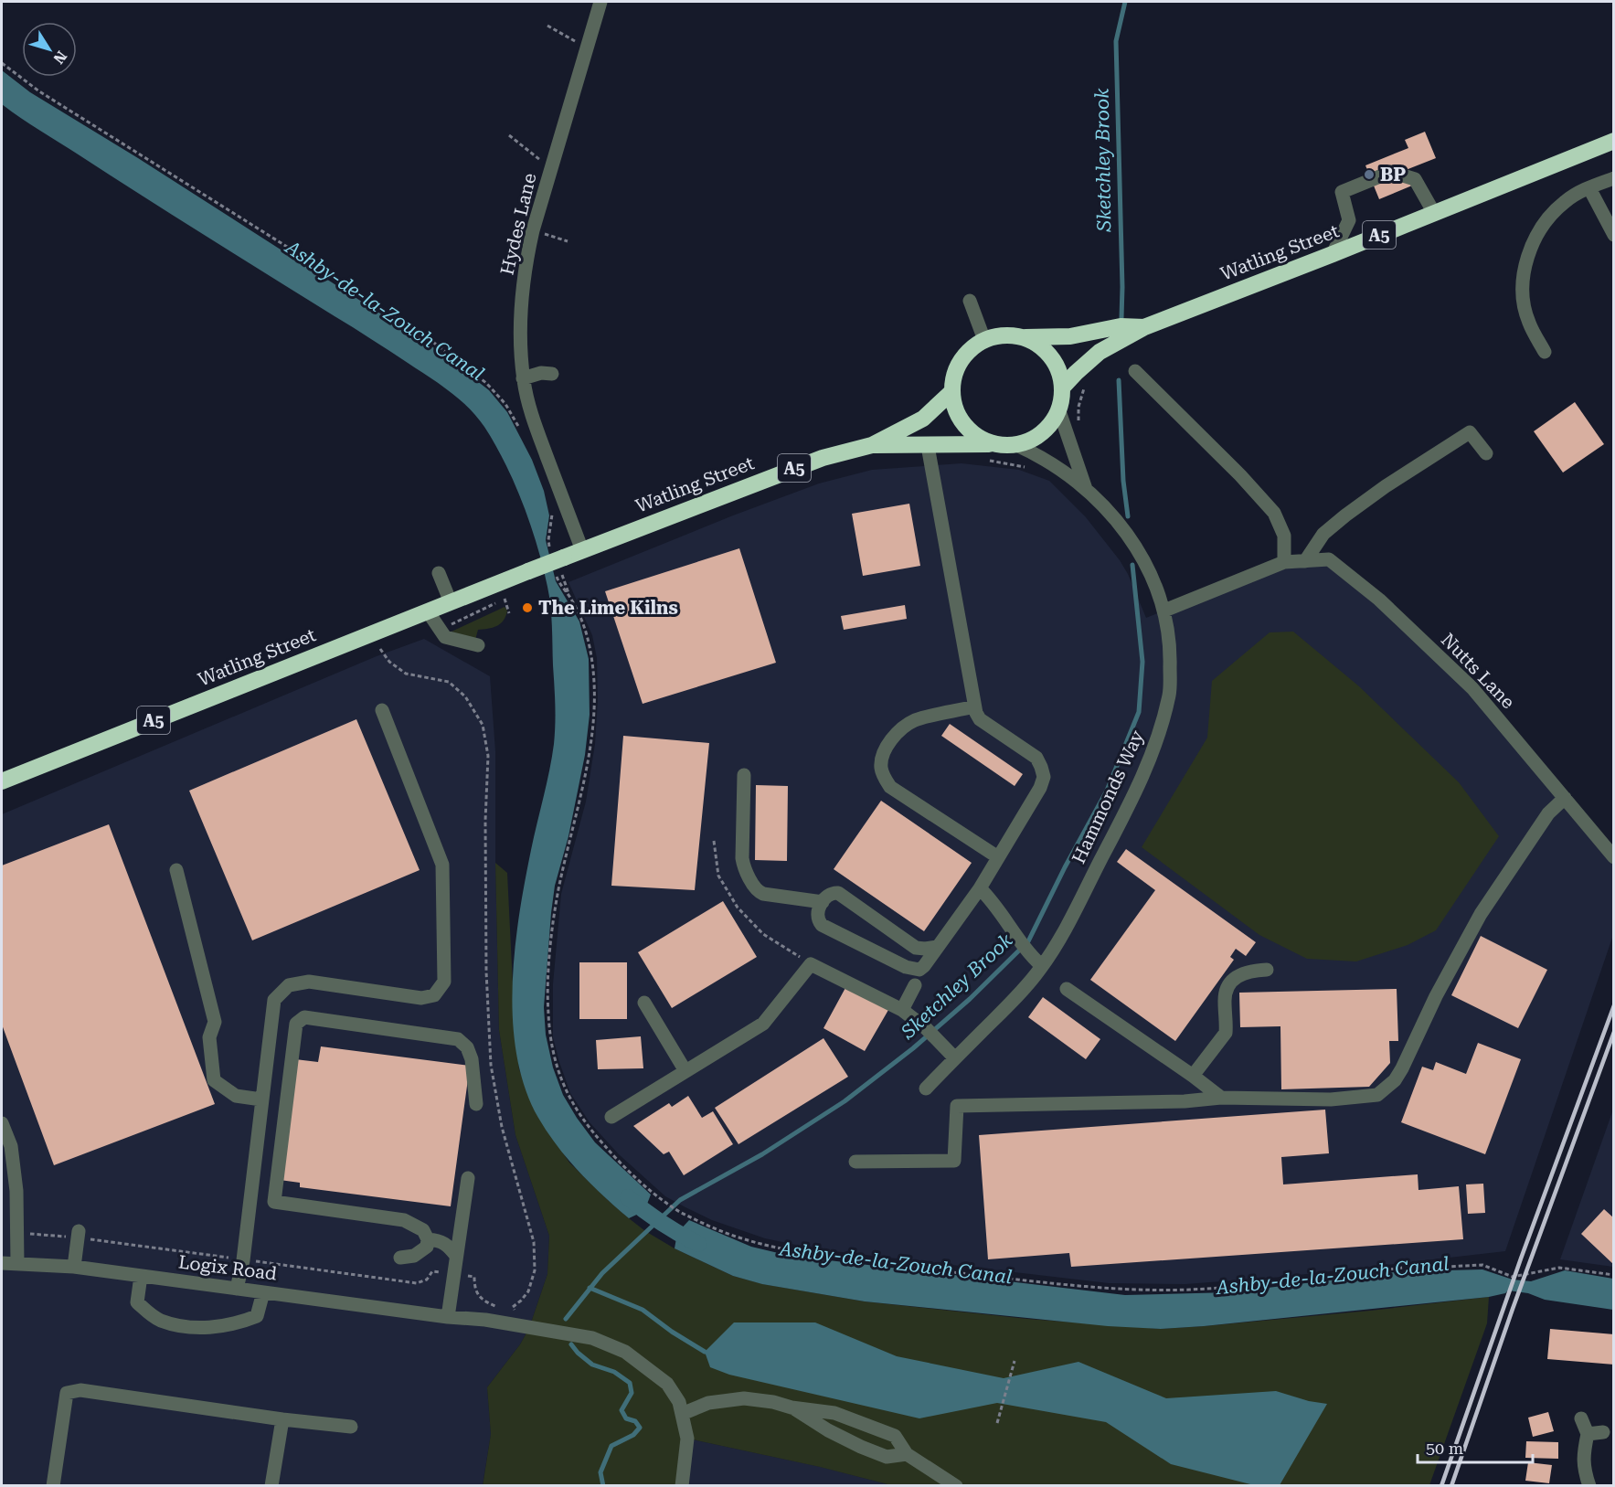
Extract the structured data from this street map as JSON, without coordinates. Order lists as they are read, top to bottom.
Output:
{
  "streets": {
    "highway": ["A5", "Watling Street"],
    "street": [
      "Hydes Lane",
      "Nutts Lane",
      "Hammonds Way",
      "Logix Road"
    ]
  },
  "crossings": [
    ["Hydes Lane", "Watling Street"],
    ["A5", "Watling Street"],
    ["A5", "Hammonds Way"],
    ["Watling Street", "Hammonds Way"],
    ["Nutts Lane", "Hammonds Way"]
  ],
  "water": ["Sketchley Brook", "Ashby-de-la-Zouch Canal"],
  "places": ["BP", "The Lime Kilns"],
  "scale_bar": "50 m",
  "north": "bottom right"
}
